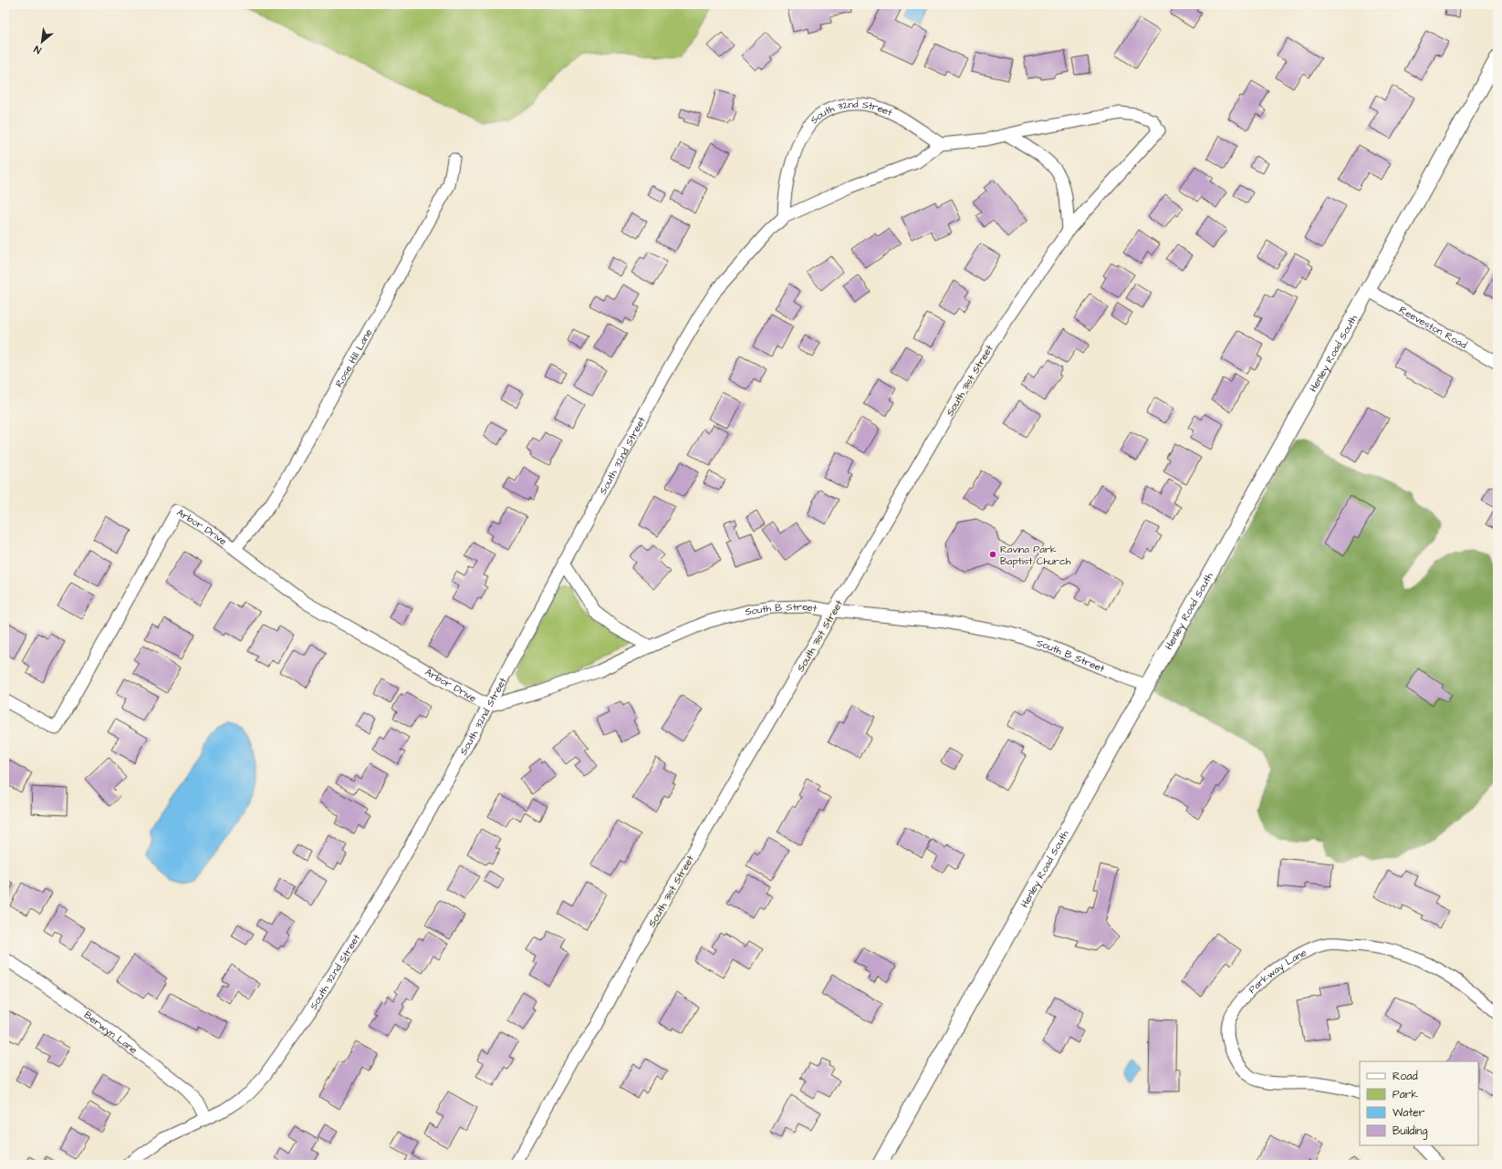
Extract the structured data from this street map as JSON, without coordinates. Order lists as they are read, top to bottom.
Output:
{
  "streets": {
    "street": [
      "South 32nd Street",
      "Reeveston Road",
      "Henley Road South",
      "Rose Hill Lane",
      "South 31st Street",
      "Arbor Drive",
      "South B Street",
      "Parkway Lane",
      "Berwyn Lane"
    ]
  },
  "crossings": [
    ["South 32nd Street", "South 31st Street"],
    ["South 32nd Street", "Arbor Drive"],
    ["South 32nd Street", "South B Street"],
    ["South 32nd Street", "Berwyn Lane"],
    ["Reeveston Road", "Henley Road South"],
    ["Henley Road South", "South B Street"],
    ["Rose Hill Lane", "Arbor Drive"],
    ["South 31st Street", "South B Street"],
    ["Arbor Drive", "South B Street"]
  ],
  "places": ["Ravina Park Baptist Church"],
  "legend": [
    "Road",
    "Park",
    "Water",
    "Building"
  ],
  "north": "bottom left"
}
